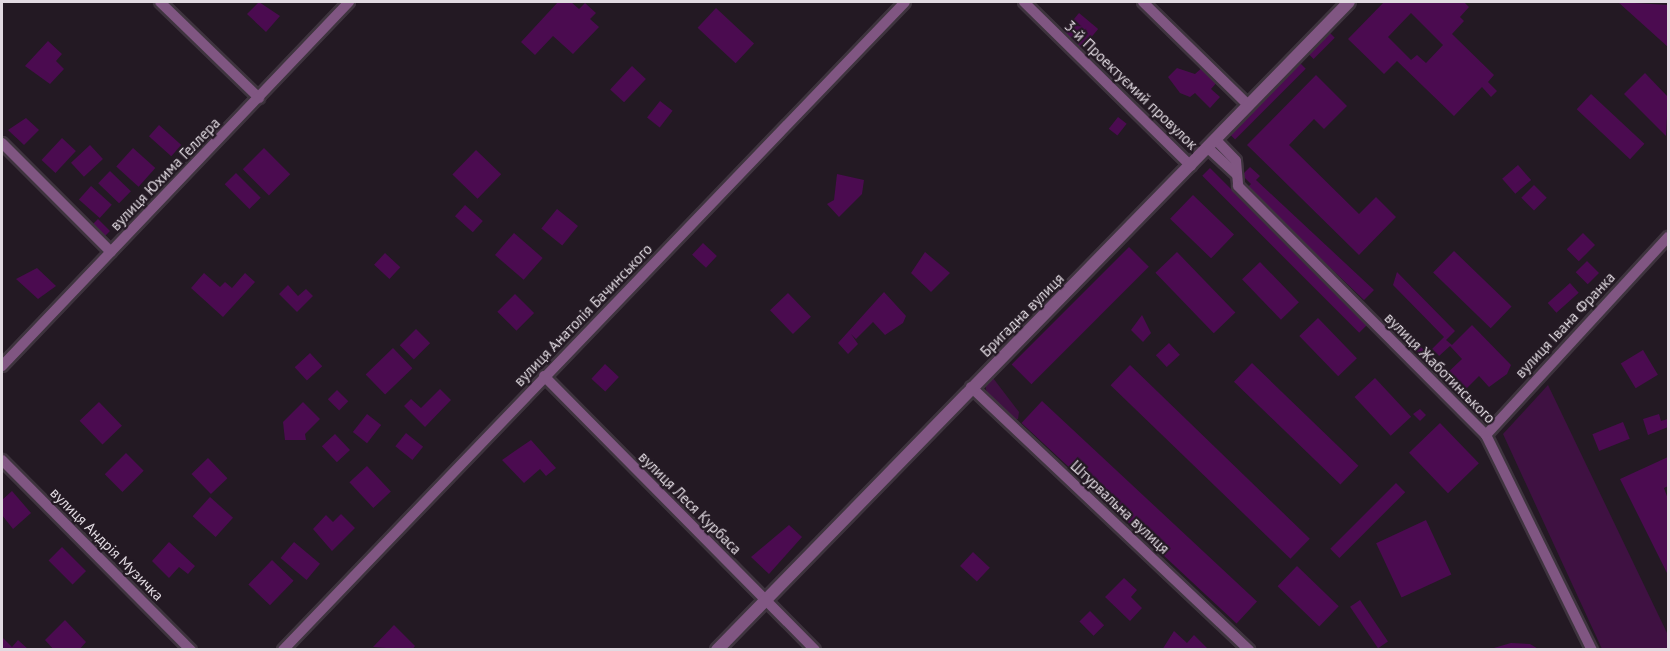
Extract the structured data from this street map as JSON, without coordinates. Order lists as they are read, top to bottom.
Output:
{
  "streets": {
    "street": [
      "3-й Проектуємий провулок",
      "вулиця Юхима Геллера",
      "вулиця Анатолія Бачинського",
      "Бригадна вулиця",
      "вулиця Івана Франка",
      "вулиця Жаботинського",
      "вулиця Леся Курбаса",
      "Штурвальна вулиця",
      "вулиця Андрія Музичка"
    ]
  },
  "crossings": [
    ["3-й Проектуємий провулок", "Бригадна вулиця"],
    ["вулиця Анатолія Бачинського", "вулиця Леся Курбаса"],
    ["Бригадна вулиця", "вулиця Жаботинського"],
    ["Бригадна вулиця", "вулиця Леся Курбаса"],
    ["Бригадна вулиця", "Штурвальна вулиця"],
    ["вулиця Івана Франка", "вулиця Жаботинського"]
  ]
}
